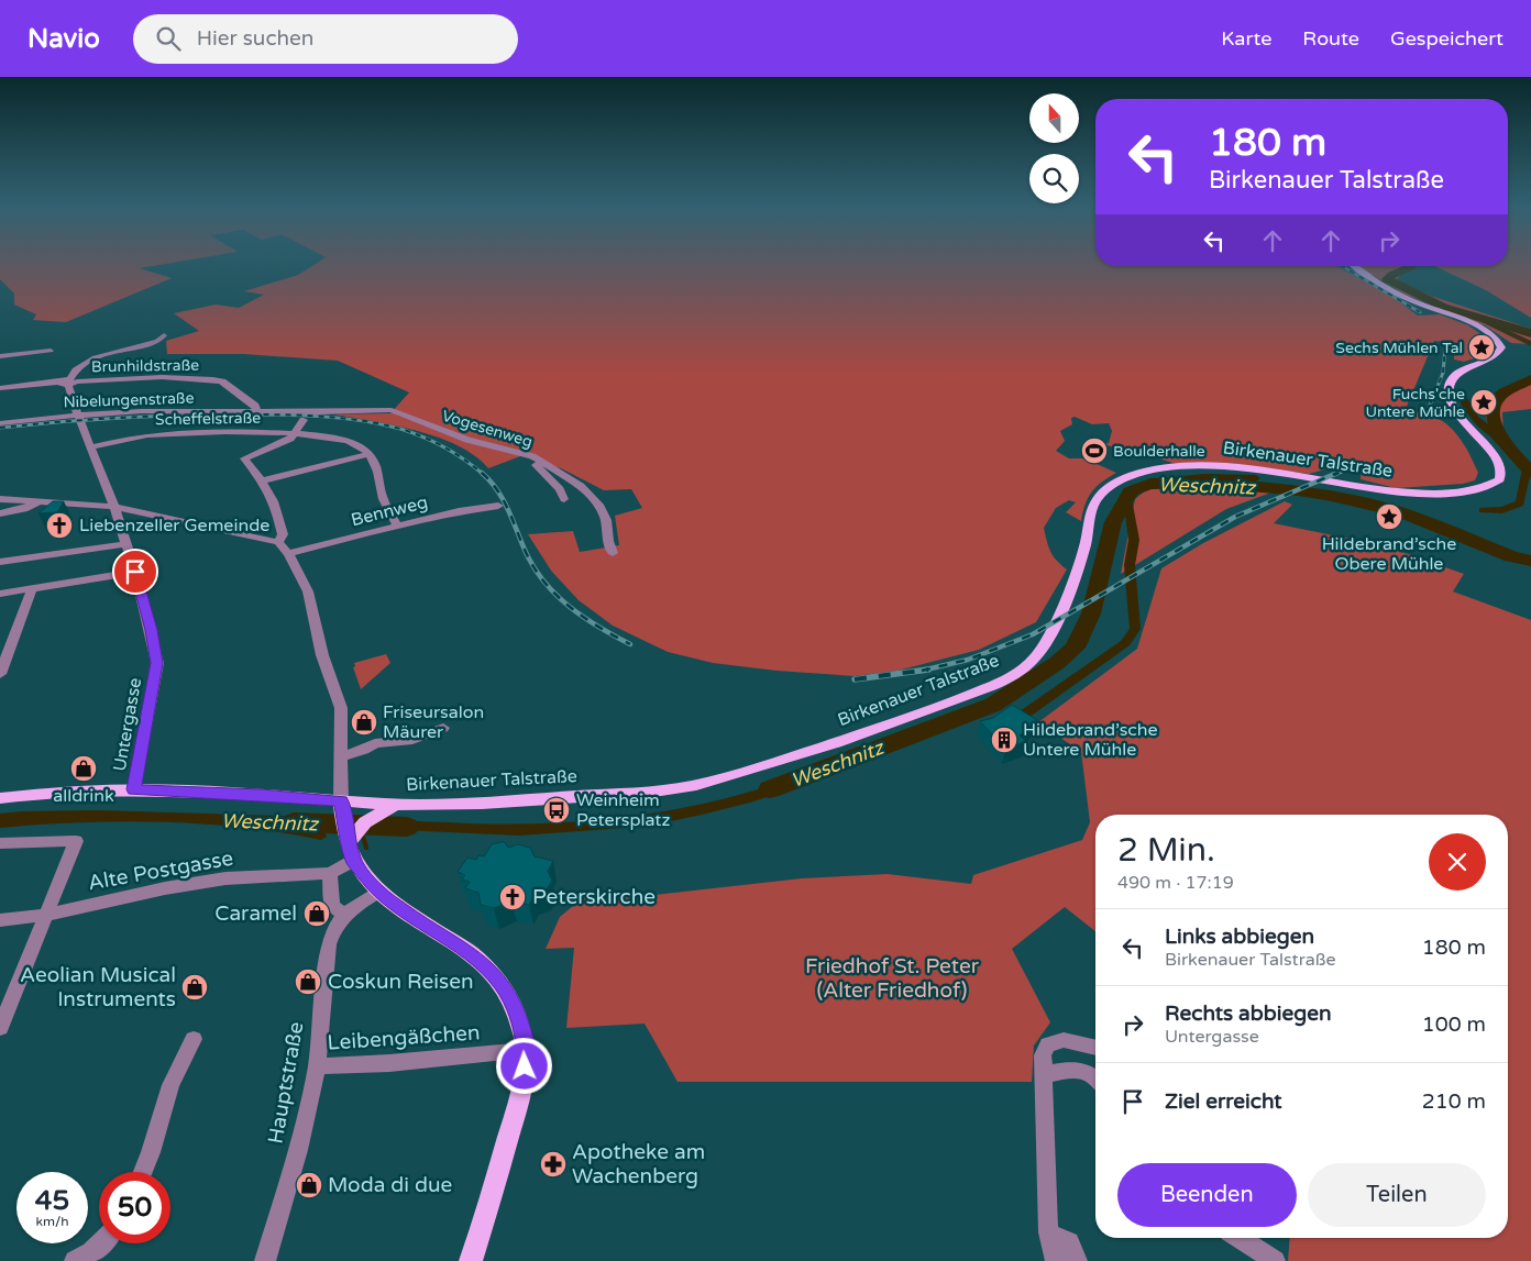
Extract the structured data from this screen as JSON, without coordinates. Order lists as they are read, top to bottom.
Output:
{
  "streets": {
    "main road": ["Birkenauer Talstraße"],
    "street": [
      "Brunhildstraße",
      "Nibelungenstraße",
      "Scheffelstraße",
      "Vogesenweg",
      "Bennweg",
      "Untergasse",
      "Alte Postgasse",
      "Leibengäßchen",
      "Hauptstraße"
    ]
  },
  "crossings": [
    ["Brunhildstraße", "Nibelungenstraße"],
    ["Brunhildstraße", "Untergasse"],
    ["Nibelungenstraße", "Untergasse"],
    ["Scheffelstraße", "Untergasse"],
    ["Birkenauer Talstraße", "Untergasse"],
    ["Leibengäßchen", "Hauptstraße"]
  ],
  "water": ["Weschnitz"],
  "parks": ["Friedhof St. Peter (Alter Friedhof)"],
  "places": {
    "place": ["Sechs Mühlen Tal", "Fuchs'che Untere Mühle", "Hildebrand’sche Obere Mühle"],
    "sports": ["Boulderhalle"],
    "church": ["Liebenzeller Gemeinde", "Peterskirche"],
    "shop": [
      "Friseursalon Mäurer",
      "alldrink",
      "Caramel",
      "Coskun Reisen",
      "Aeolian Musical Instruments",
      "Moda di due"
    ],
    "building": ["Hildebrand’sche Untere Mühle"],
    "bus stop": ["Weinheim Petersplatz"],
    "pharmacy": ["Apotheke am Wachenberg"]
  },
  "north": "top",
  "page": {
    "header": "Navio",
    "search": "Hier suchen",
    "nav": ["Karte", "Route", "Gespeichert"],
    "turn": ["180 m", "Birkenauer Talstraße"],
    "heading": ["2 Min.", "490 m · 17:19"],
    "list": [
      {
        "name": "Links abbiegen",
        "note": "Birkenauer Talstraße",
        "value": "180 m"
      },
      {
        "name": "Rechts abbiegen",
        "note": "Untergasse",
        "value": "100 m"
      },
      {
        "name": "Ziel erreicht",
        "value": "210 m"
      }
    ],
    "buttons": ["Beenden", "Teilen"],
    "speed": "45 km/h",
    "limit": "50"
  }
}
